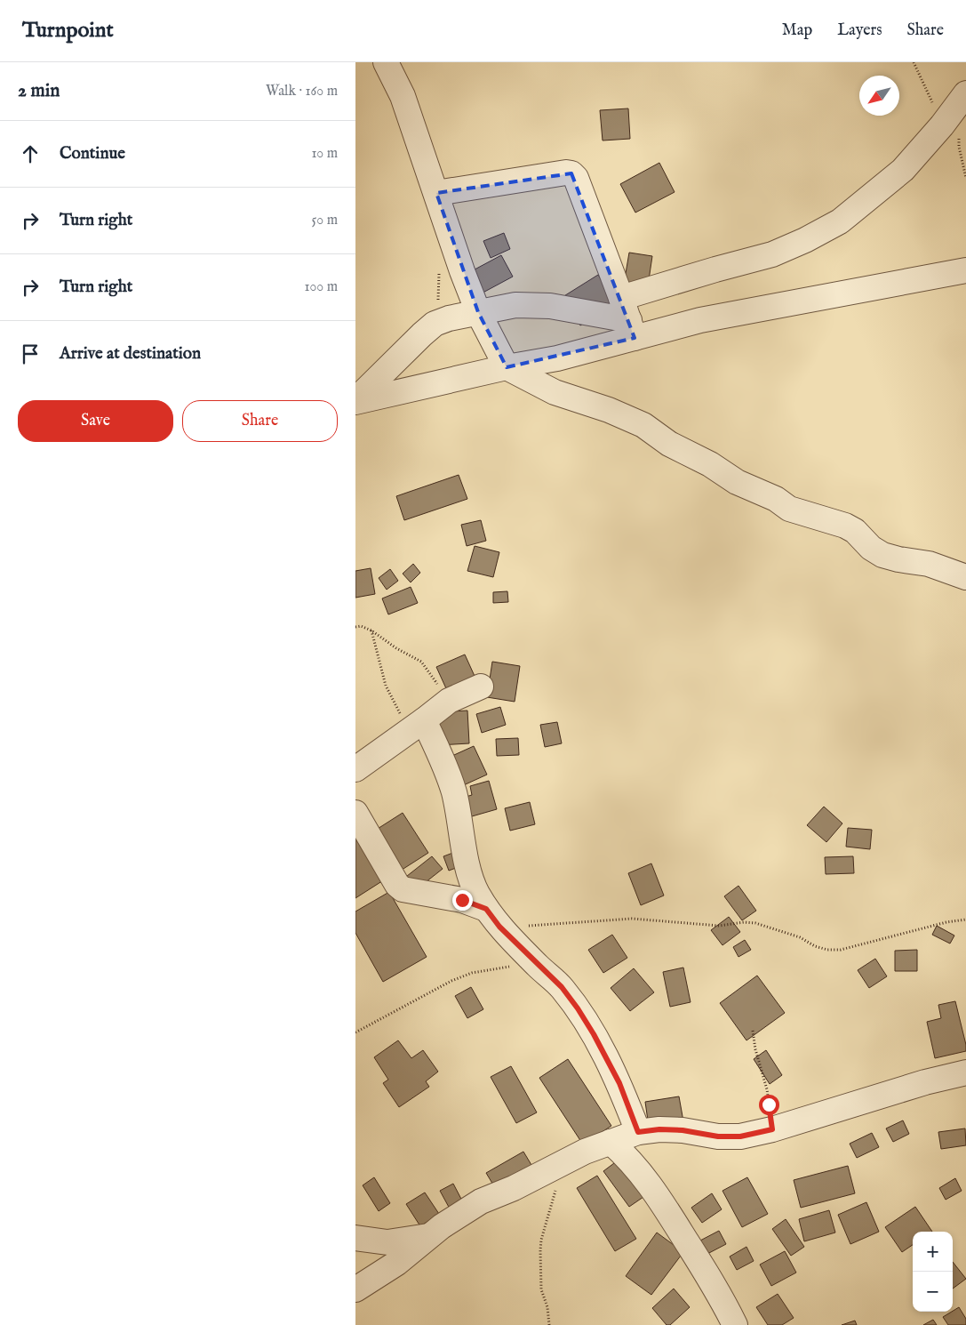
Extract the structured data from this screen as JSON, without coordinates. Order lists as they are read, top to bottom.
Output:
{
  "north": "bottom left",
  "page": {
    "header": "Turnpoint",
    "nav": ["Map", "Layers", "Share"],
    "heading": ["2 min", "Walk · 160 m"],
    "list": [
      ["Continue", "10 m"],
      ["Turn right", "50 m"],
      ["Turn right", "100 m"],
      "Arrive at destination"
    ],
    "buttons": ["Save", "Share"],
    "map_buttons": ["+", "−"]
  }
}
